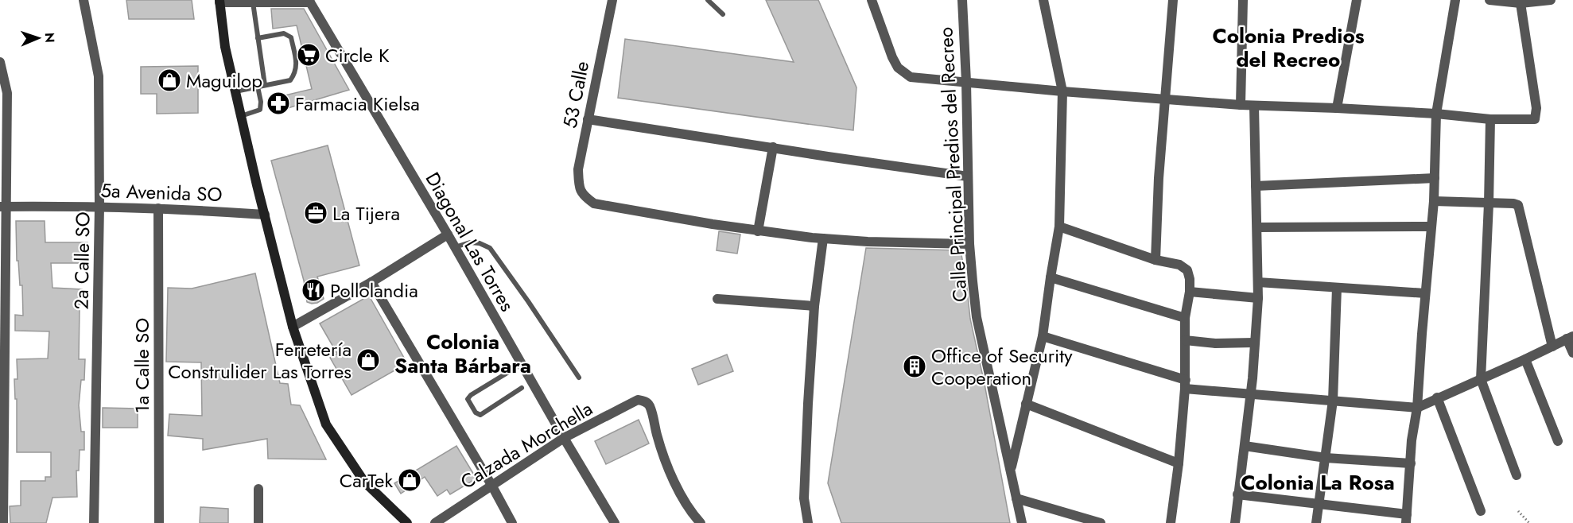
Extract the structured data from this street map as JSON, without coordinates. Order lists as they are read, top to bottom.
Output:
{
  "streets": {
    "street": [
      "53 Calle",
      "Calle Principal Predios del Recreo",
      "5a Avenida SO",
      "Diagonal Las Torres",
      "2a Calle SO",
      "1a Calle SO",
      "Calzada Morchella"
    ]
  },
  "crossings": [
    ["5a Avenida SO", "2a Calle SO"],
    ["5a Avenida SO", "1a Calle SO"],
    ["Diagonal Las Torres", "Calzada Morchella"]
  ],
  "districts": ["Colonia Predios del Recreo", "Colonia Santa Bárbara", "Colonia La Rosa"],
  "places": {
    "supermarket": ["Circle K"],
    "shop": ["Maguilop", "Ferretería Construlider Las Torres", "CarTek"],
    "pharmacy": ["Farmacia Kielsa"],
    "office": ["La Tijera"],
    "restaurant": ["Pollolandia"],
    "building": ["Office of Security Cooperation"]
  },
  "north": "right"
}
